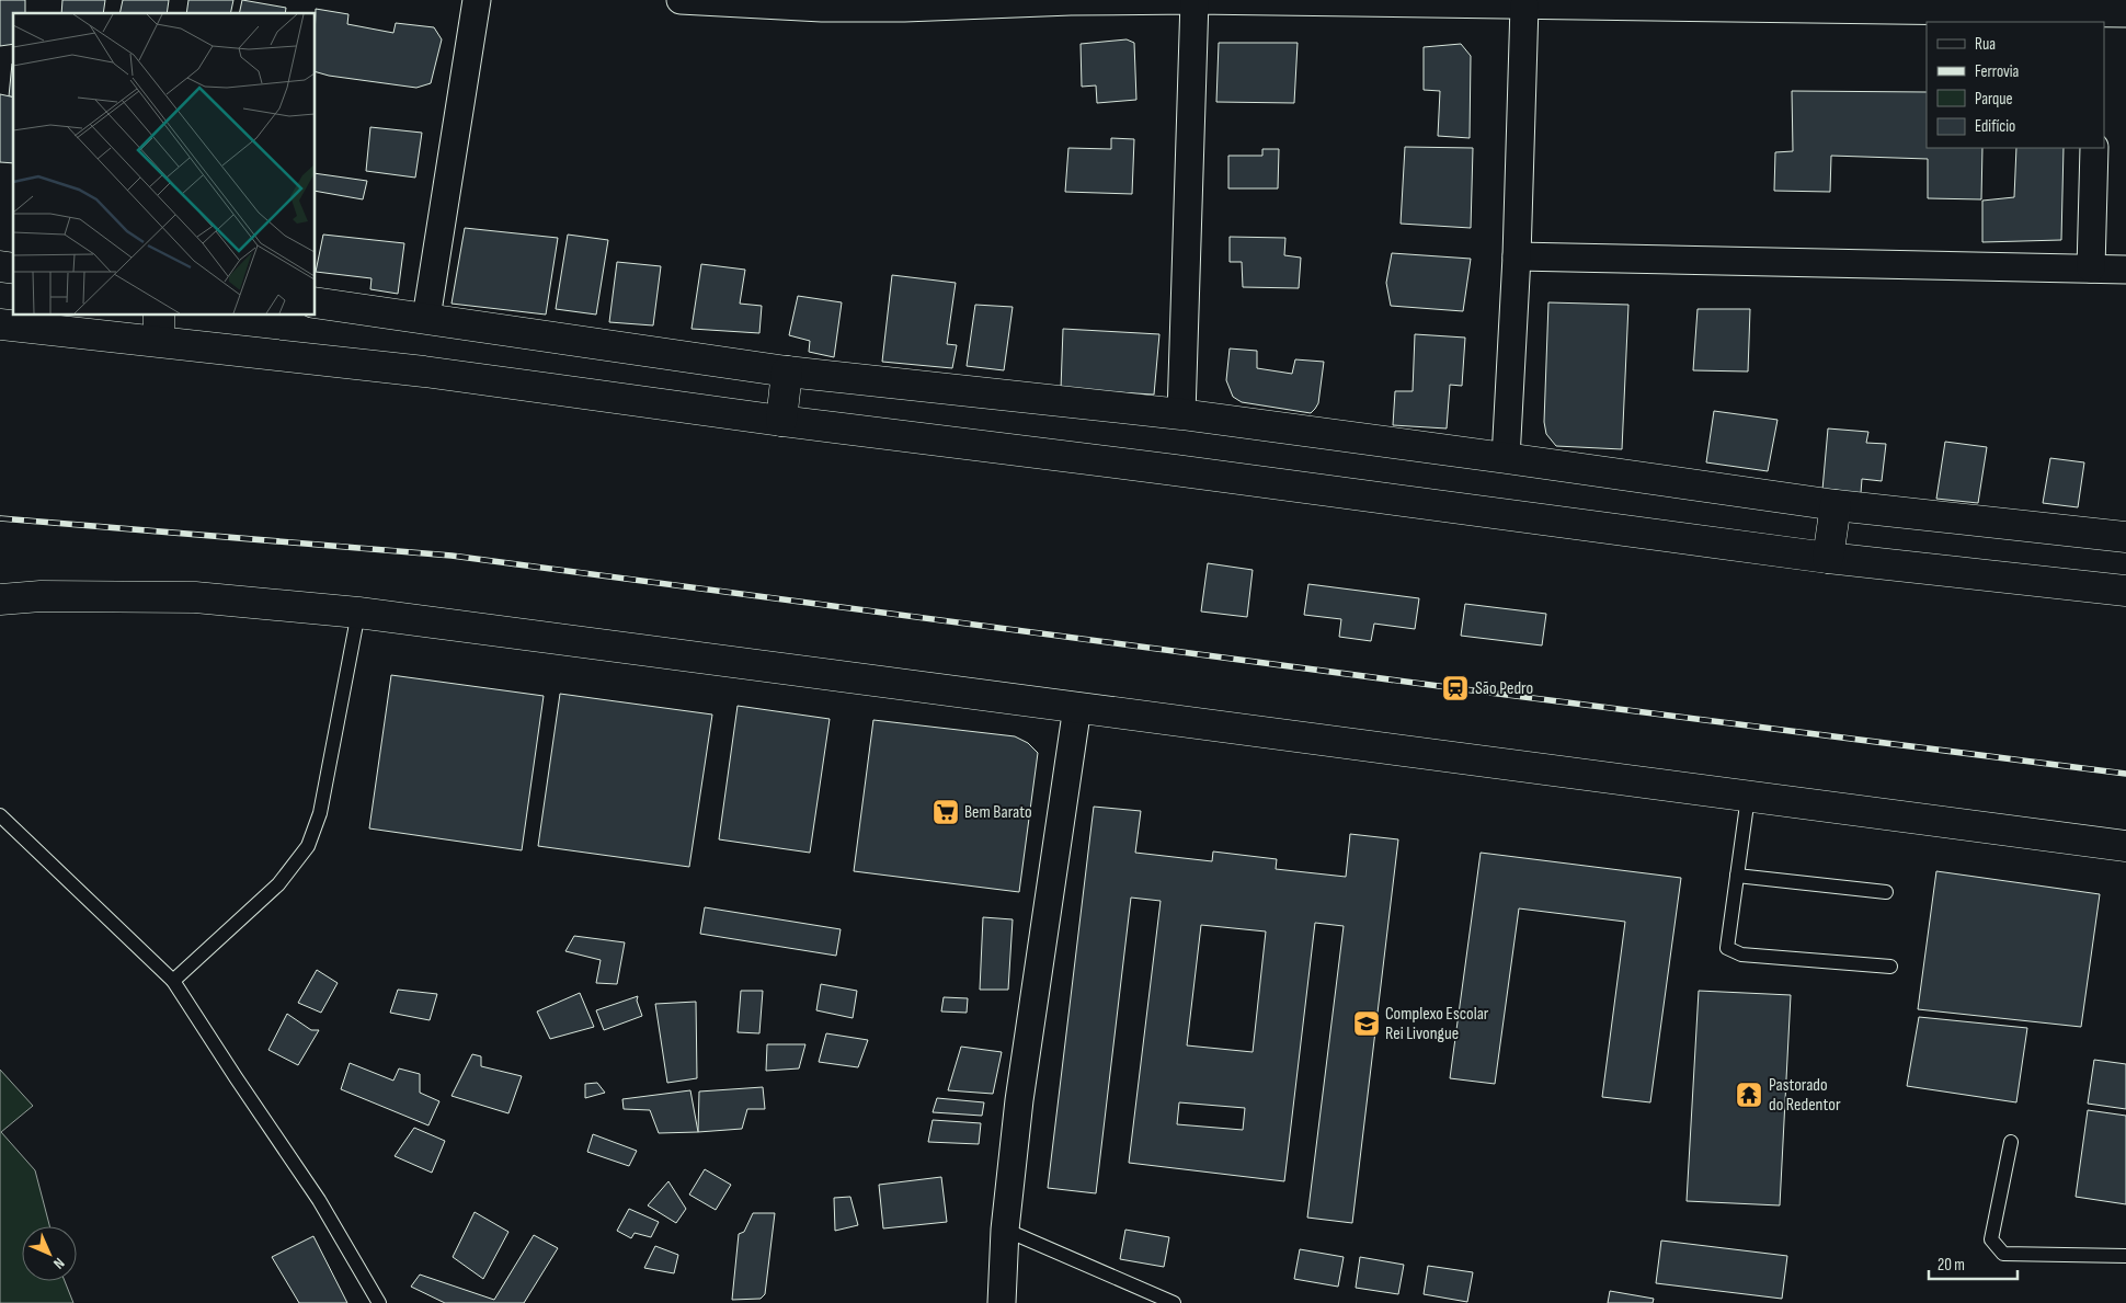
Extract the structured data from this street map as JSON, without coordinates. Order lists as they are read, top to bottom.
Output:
{
  "places": {
    "station": ["São Pedro"],
    "supermarket": ["Bem Barato"],
    "school or university": ["Complexo Escolar Rei Livongue"],
    "temple": ["Pastorado do Redentor"]
  },
  "legend": [
    "Rua",
    "Ferrovia",
    "Parque",
    "Edifício"
  ],
  "scale_bar": "20 m",
  "north": "bottom right"
}
